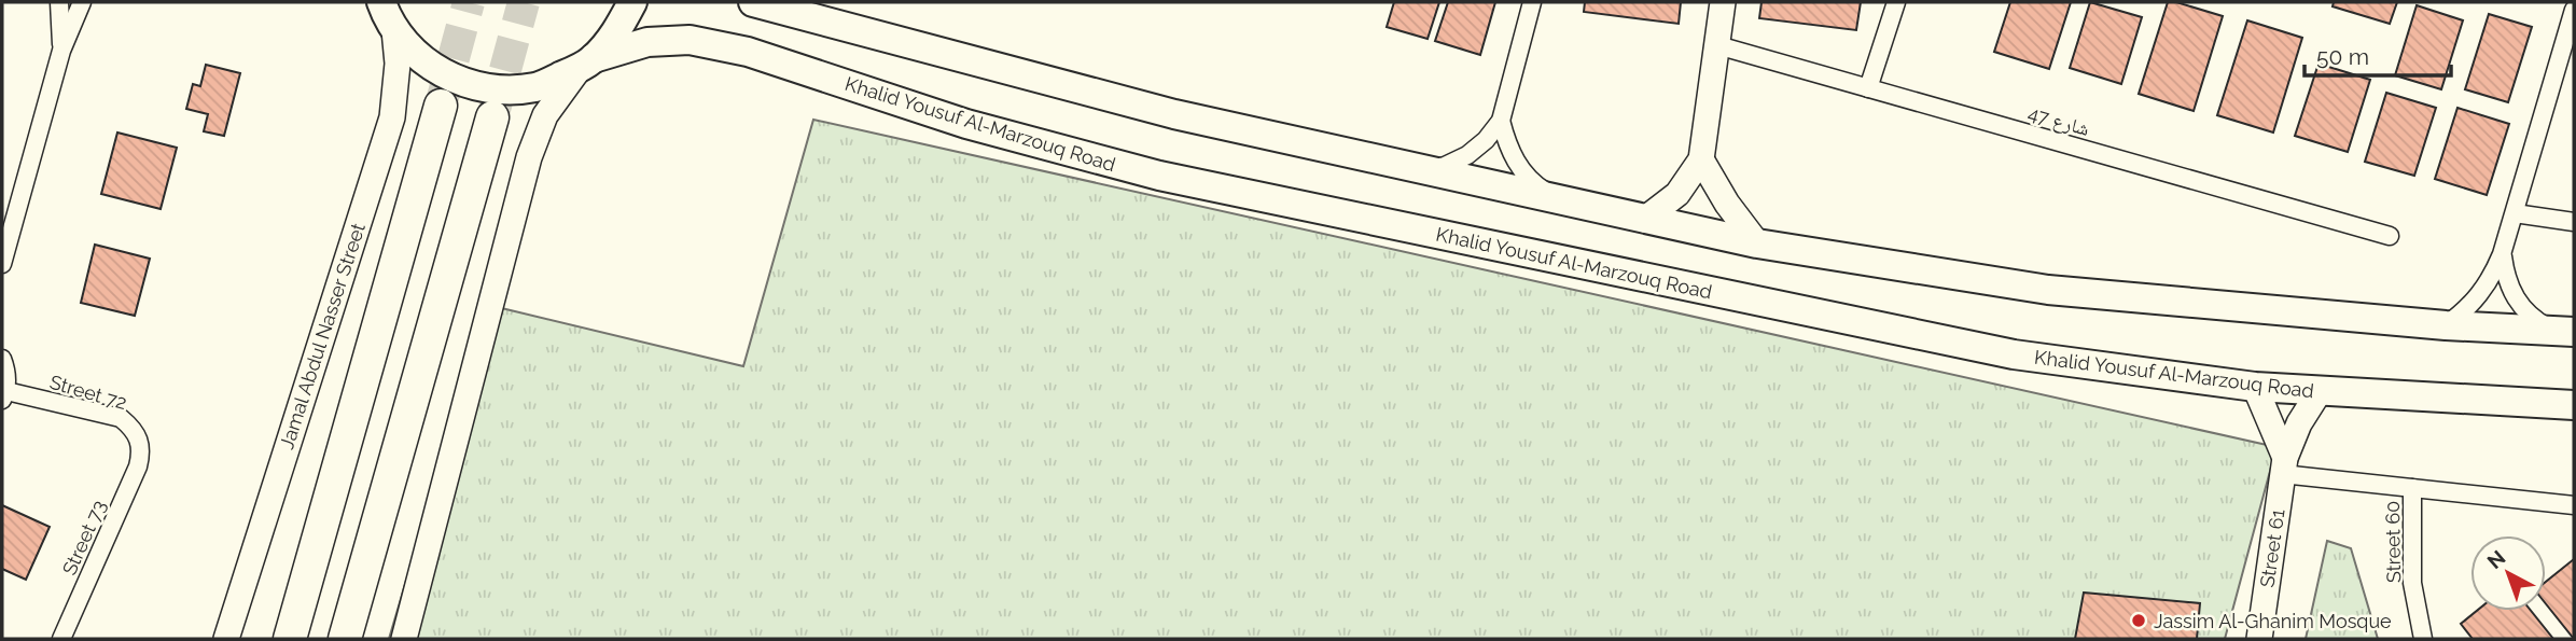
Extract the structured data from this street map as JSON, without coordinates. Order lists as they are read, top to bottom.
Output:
{
  "streets": {
    "main road": ["Khalid Yousuf Al-Marzouq Road", "Jamal Abdul Nasser Street", "Street 61"],
    "street": [
      "شارع 47",
      "Street 72",
      "Street 73",
      "Street 60"
    ]
  },
  "crossings": [
    ["Khalid Yousuf Al-Marzouq Road", "Jamal Abdul Nasser Street"],
    ["Khalid Yousuf Al-Marzouq Road", "Street 61"],
    ["Street 72", "Street 73"]
  ],
  "places": ["Jassim Al-Ghanim Mosque"],
  "scale_bar": "50 m",
  "north": "top left"
}
